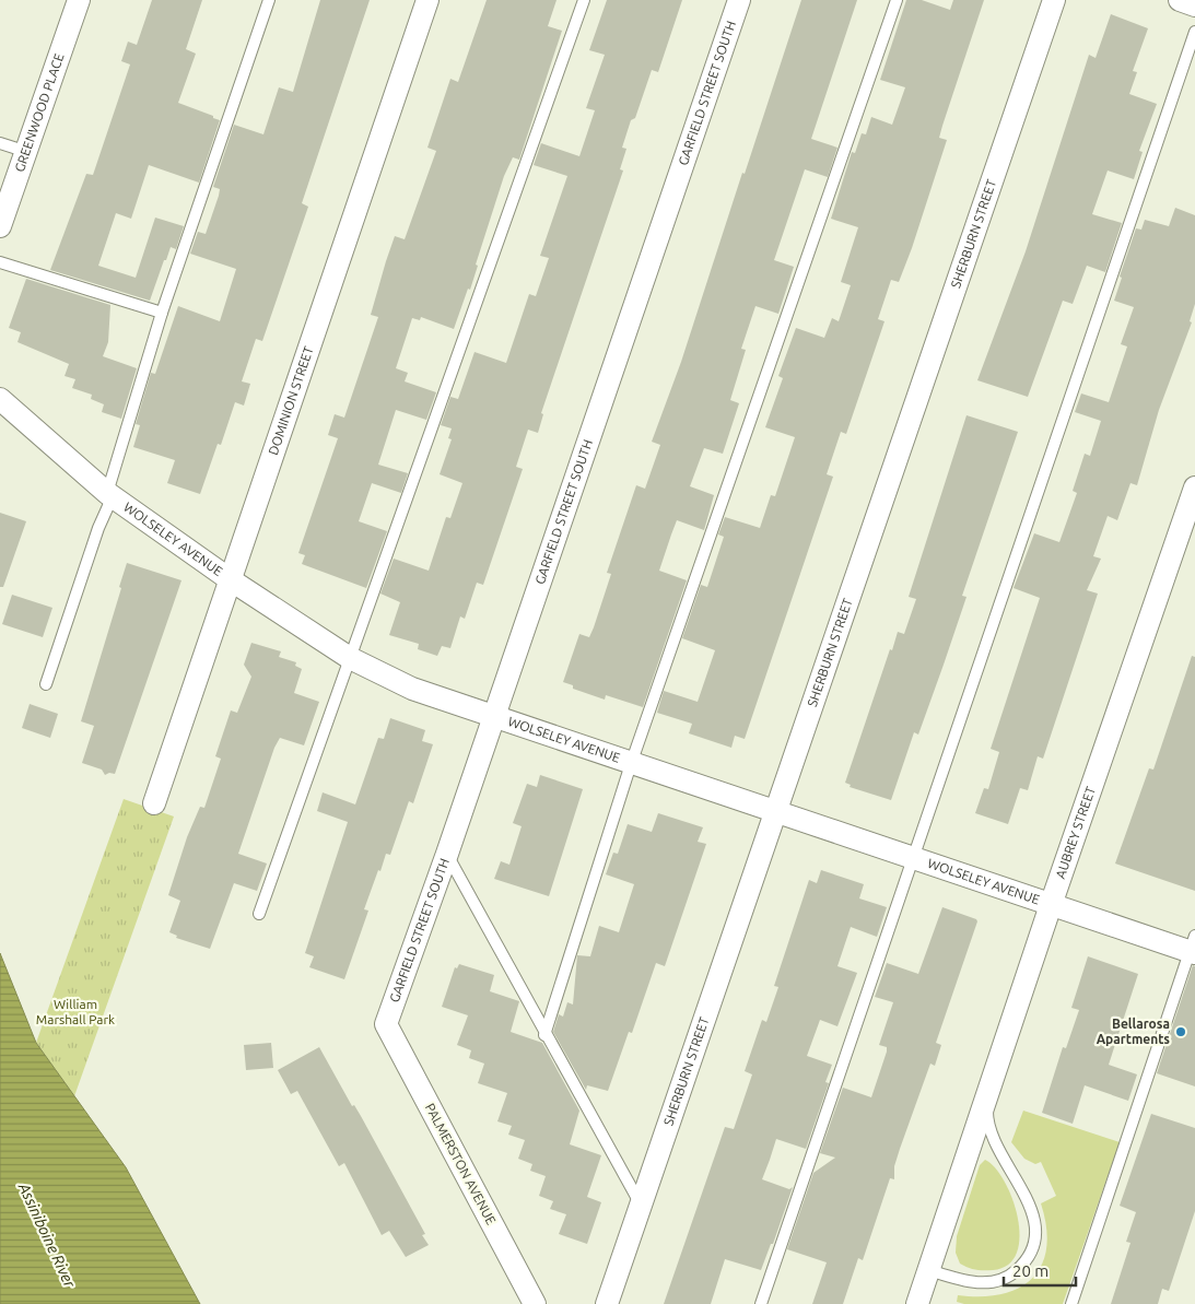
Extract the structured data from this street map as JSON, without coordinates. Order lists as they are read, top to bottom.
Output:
{
  "streets": {
    "street": [
      "GARFIELD STREET SOUTH",
      "GREENWOOD PLACE",
      "SHERBURN STREET",
      "DOMINION STREET",
      "WOLSELEY AVENUE",
      "AUBREY STREET",
      "PALMERSTON AVENUE"
    ]
  },
  "crossings": [
    ["GARFIELD STREET SOUTH", "WOLSELEY AVENUE"],
    ["GARFIELD STREET SOUTH", "PALMERSTON AVENUE"],
    ["SHERBURN STREET", "WOLSELEY AVENUE"],
    ["DOMINION STREET", "WOLSELEY AVENUE"],
    ["WOLSELEY AVENUE", "AUBREY STREET"]
  ],
  "water": ["Assiniboine River"],
  "parks": ["William Marshall Park"],
  "places": ["Bellarosa Apartments"],
  "scale_bar": "20 m"
}
